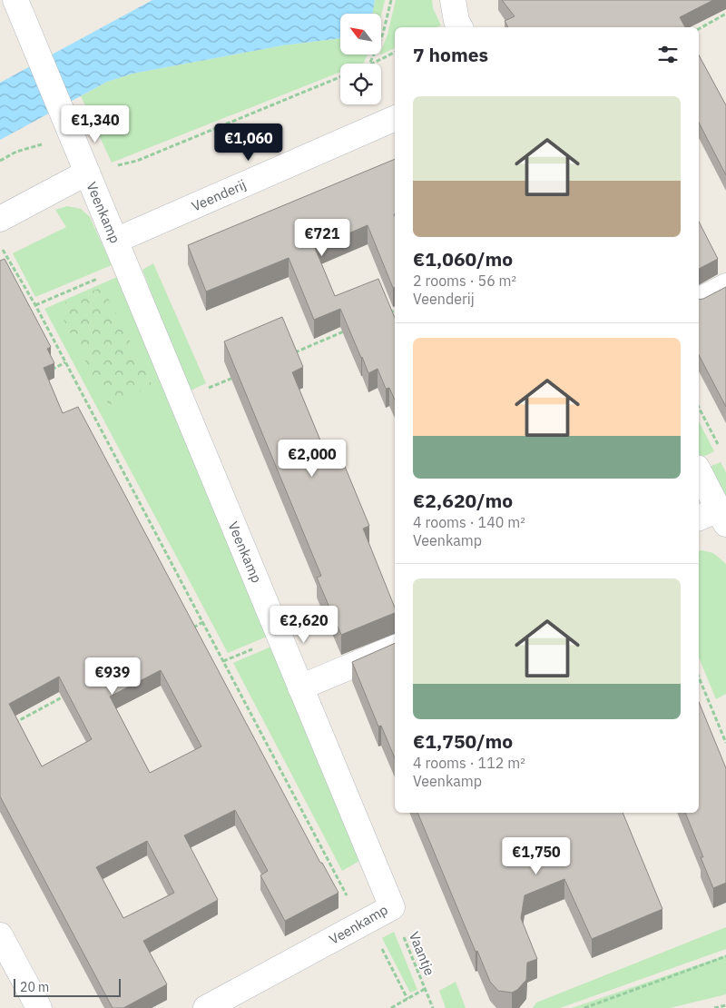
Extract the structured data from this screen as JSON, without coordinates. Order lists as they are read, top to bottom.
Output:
{
  "streets": {
    "street": ["Veenderij", "Veenkamp"],
    "path": ["Vaantje"]
  },
  "crossings": [
    ["Veenderij", "Veenkamp"],
    ["Veenkamp", "Vaantje"]
  ],
  "scale_bar": "20 m",
  "north": "top left",
  "page": {
    "heading": "7 homes",
    "list": [
      {
        "name": "€1,060/mo",
        "note": "2 rooms · 56 m² · Veenderij"
      },
      {
        "name": "€2,620/mo",
        "note": "4 rooms · 140 m² · Veenkamp"
      },
      {
        "name": "€1,750/mo",
        "note": "4 rooms · 112 m² · Veenkamp"
      }
    ],
    "price": [
      "€1,340",
      "€1,060",
      "€721",
      "€2,000",
      "€2,620",
      "€939",
      "€1,750"
    ],
    "scale": "20 m"
  }
}
